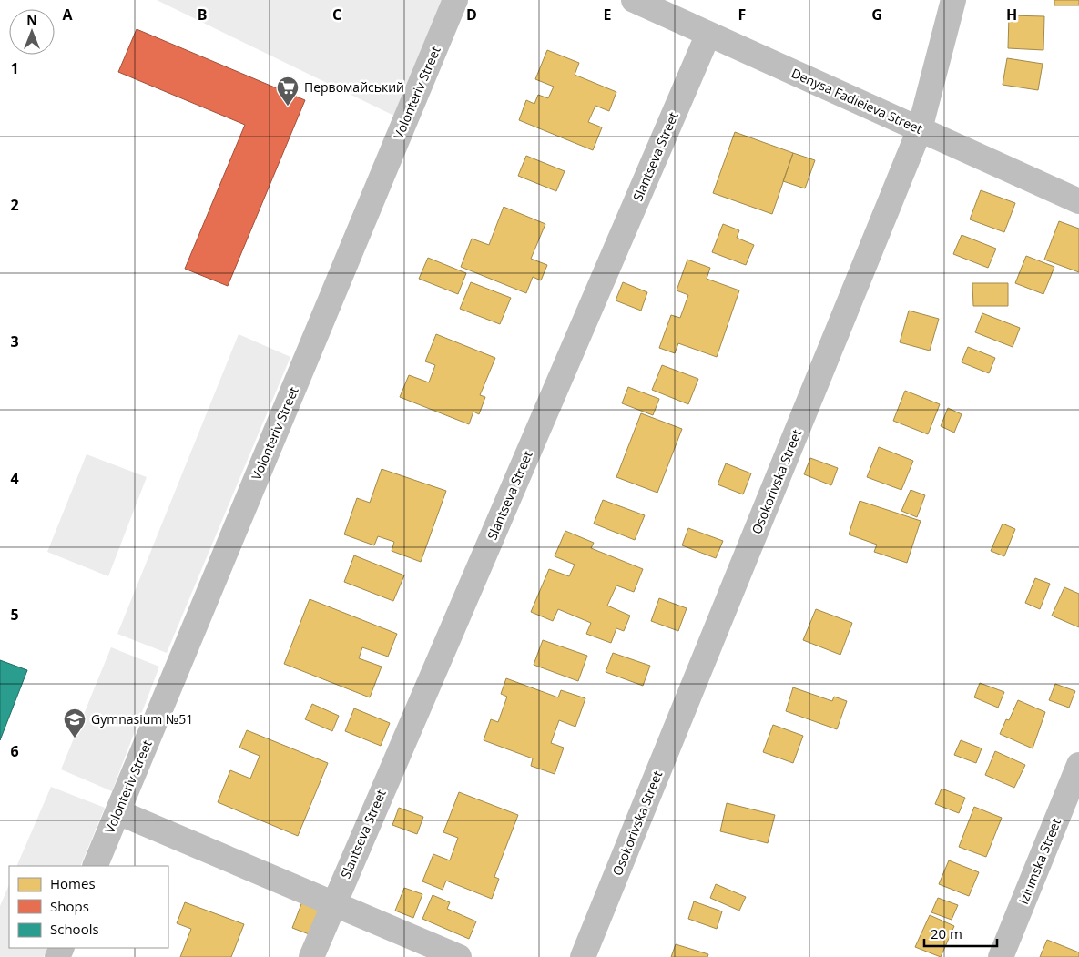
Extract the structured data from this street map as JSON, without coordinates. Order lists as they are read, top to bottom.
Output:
{
  "streets": {
    "street": [
      "Volonteriv Street",
      "Denysa Fadieieva Street",
      "Slantseva Street",
      "Osokorivska Street",
      "Iziumska Street"
    ]
  },
  "crossings": [
    ["Denysa Fadieieva Street", "Slantseva Street"],
    ["Denysa Fadieieva Street", "Osokorivska Street"]
  ],
  "places": {
    "supermarket": ["Первомайський"],
    "school or university": ["Gymnasium №51"]
  },
  "legend": ["Homes", "Shops", "Schools"],
  "scale_bar": "20 m",
  "north": "top",
  "grid": {
    "columns": [
      "A",
      "B",
      "C",
      "D",
      "E",
      "F",
      "G",
      "H"
    ],
    "rows": [
      "1",
      "2",
      "3",
      "4",
      "5",
      "6"
    ]
  }
}
